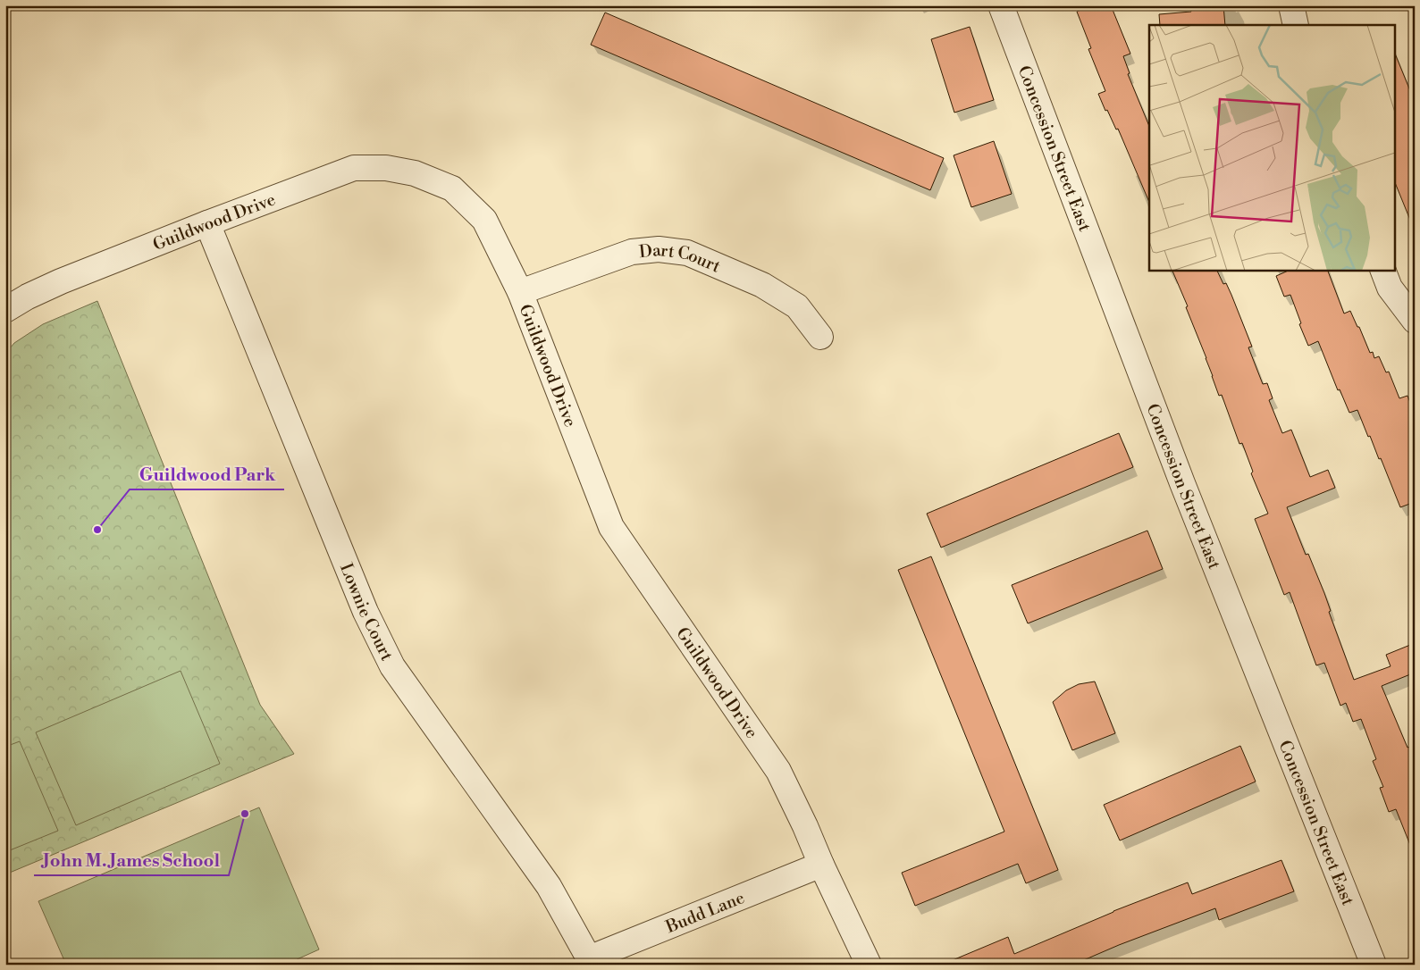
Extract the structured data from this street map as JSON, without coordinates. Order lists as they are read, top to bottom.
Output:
{
  "streets": {
    "street": [
      "Concession Street East",
      "Guildwood Drive",
      "Dart Court",
      "Lownie Court",
      "Budd Lane"
    ]
  },
  "crossings": [
    ["Guildwood Drive", "Dart Court"],
    ["Guildwood Drive", "Lownie Court"],
    ["Guildwood Drive", "Budd Lane"],
    ["Lownie Court", "Budd Lane"]
  ],
  "places": ["Guildwood Park", "John M. James School"]
}
